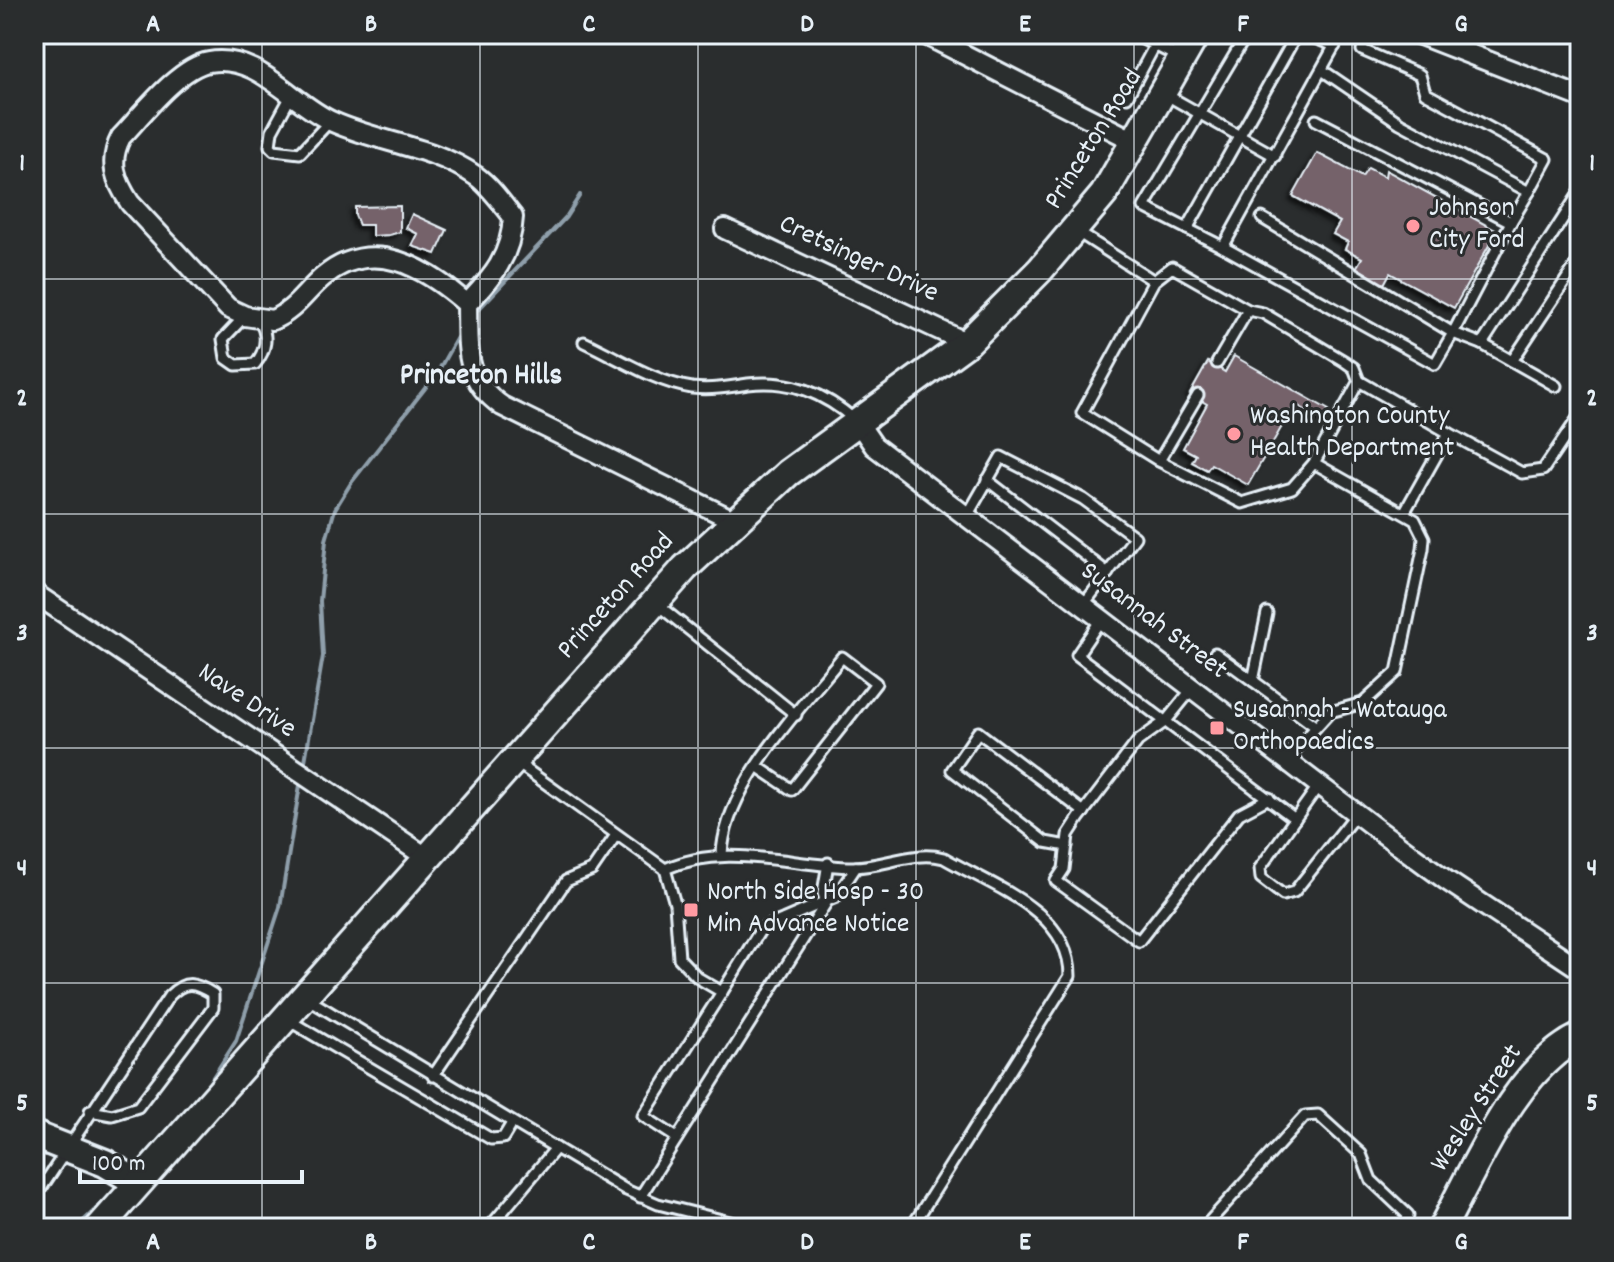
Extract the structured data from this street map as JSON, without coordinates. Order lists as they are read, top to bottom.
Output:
{
  "streets": {
    "street": [
      "Princeton Road",
      "Cretsinger Drive",
      "Susannah Street",
      "Nave Drive",
      "Wesley Street"
    ]
  },
  "crossings": [
    ["Princeton Road", "Cretsinger Drive"],
    ["Princeton Road", "Susannah Street"],
    ["Princeton Road", "Nave Drive"]
  ],
  "districts": ["Princeton Hills"],
  "places": {
    "other": ["Johnson City Ford", "Washington County Health Department"],
    "transit": ["Susannah - Watauga Orthopaedics", "North Side Hosp - 30 Min Advance Notice"]
  },
  "scale_bar": "100 m",
  "grid": {
    "columns": [
      "A",
      "B",
      "C",
      "D",
      "E",
      "F",
      "G"
    ],
    "rows": [
      "1",
      "2",
      "3",
      "4",
      "5"
    ]
  }
}
